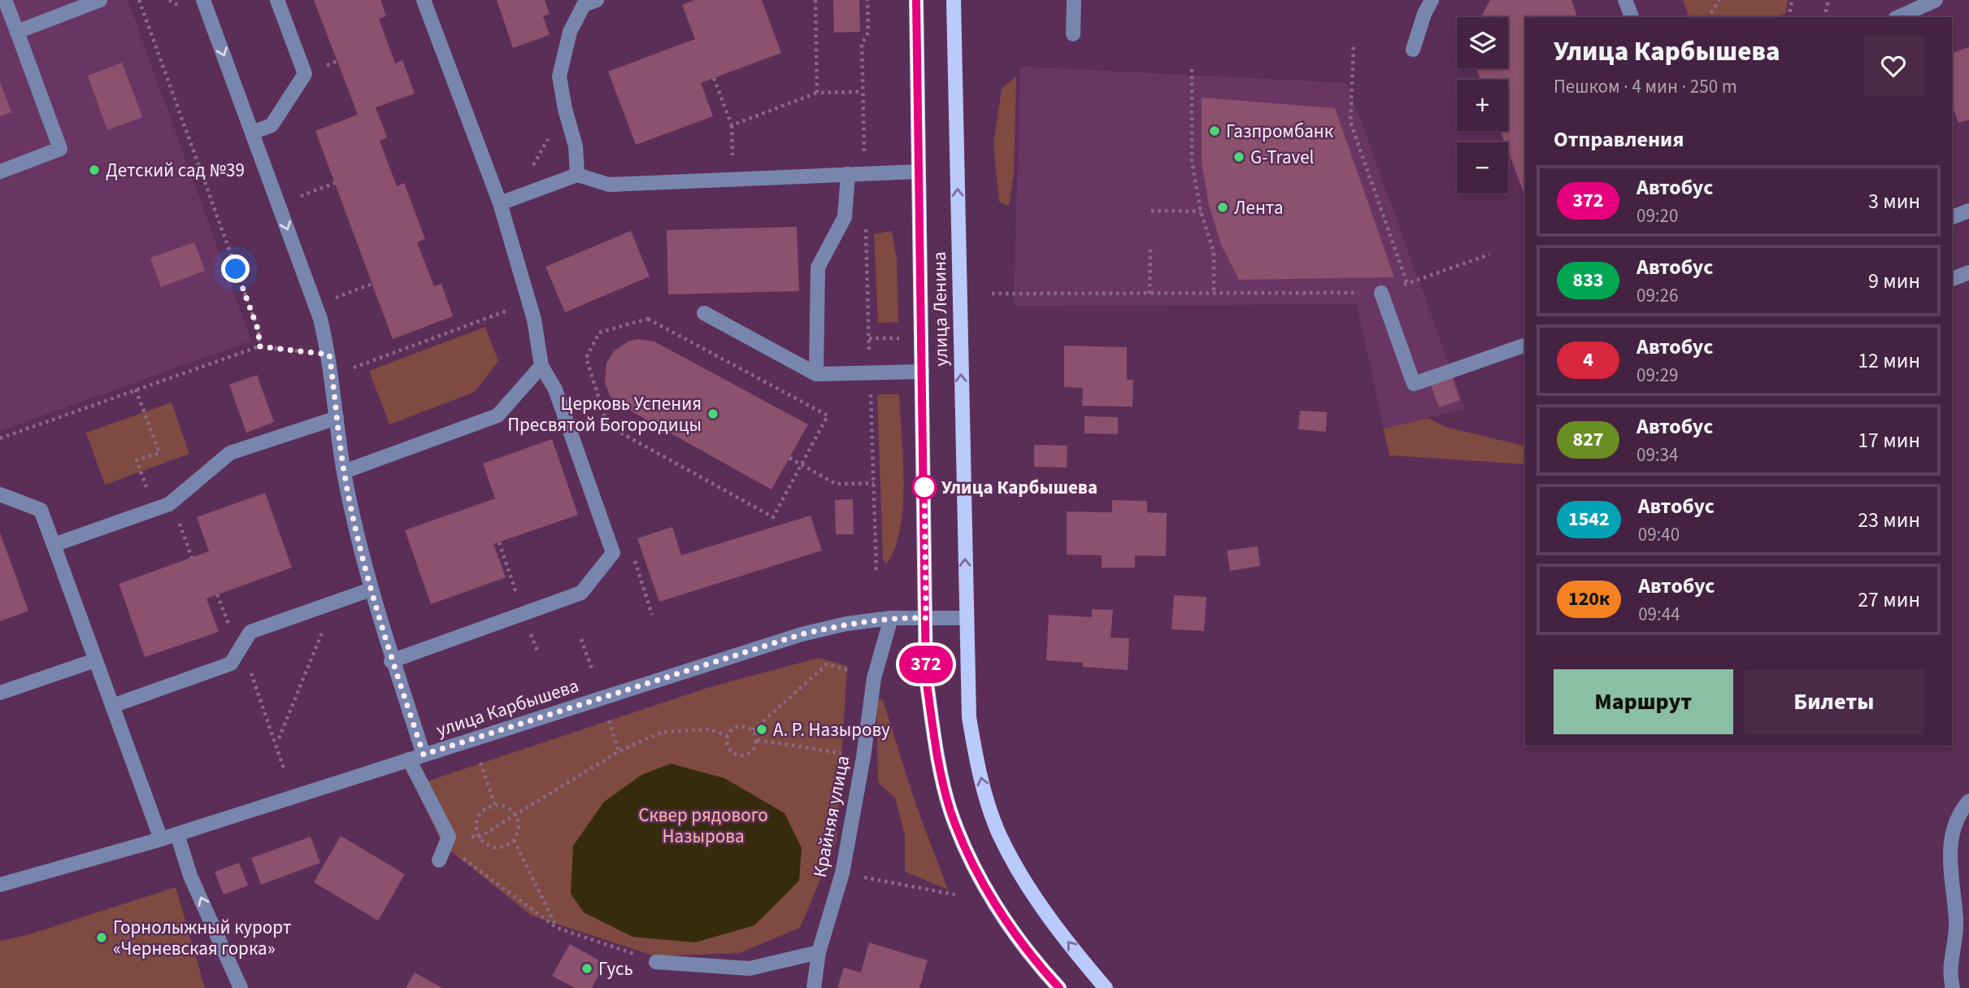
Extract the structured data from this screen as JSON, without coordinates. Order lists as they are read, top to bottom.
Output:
{
  "streets": {
    "main road": ["улица Ленина"],
    "street": ["улица Карбышева", "Крайняя улица"]
  },
  "crossings": [
    ["улица Ленина", "улица Карбышева"],
    ["улица Карбышева", "Крайняя улица"]
  ],
  "parks": ["Сквер рядового Назырова"],
  "places": [
    "Газпромбанк",
    "G-Travel",
    "Детский сад №39",
    "Лента",
    "Церковь Успения Пресвятой Богородицы",
    "Улица Карбышева",
    "А. Р. Назырову",
    "Горнолыжный курорт «Черневская горка»",
    "Гусь"
  ],
  "lines": ["bus line 372"],
  "page": {
    "on_map": "372",
    "map_buttons": ["+", "−"],
    "heading": [
      ["Улица Карбышева", "Пешком · 4 мин · 250 m"],
      "Отправления"
    ],
    "list": [
      {
        "mark": "372",
        "name": "Автобус",
        "note": "09:20",
        "value": "3 мин"
      },
      {
        "mark": "833",
        "name": "Автобус",
        "note": "09:26",
        "value": "9 мин"
      },
      {
        "mark": "4",
        "name": "Автобус",
        "note": "09:29",
        "value": "12 мин"
      },
      {
        "mark": "827",
        "name": "Автобус",
        "note": "09:34",
        "value": "17 мин"
      },
      {
        "mark": "1542",
        "name": "Автобус",
        "note": "09:40",
        "value": "23 мин"
      },
      {
        "mark": "120к",
        "name": "Автобус",
        "note": "09:44",
        "value": "27 мин"
      }
    ],
    "buttons": ["Маршрут", "Билеты"]
  }
}
